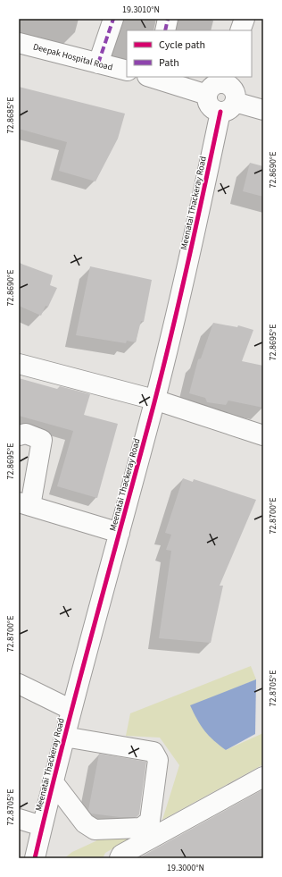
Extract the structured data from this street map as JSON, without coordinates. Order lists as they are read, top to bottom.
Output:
{
  "streets": {
    "street": ["Deepak Hospital Road", "Meenatai Thackeray Road"]
  },
  "legend": ["Cycle path", "Path"],
  "coordinates": [
    "19.3010°N",
    "72.8685°E",
    "72.8690°E",
    "72.8695°E",
    "72.8700°E",
    "72.8705°E",
    "19.3000°N"
  ]
}
